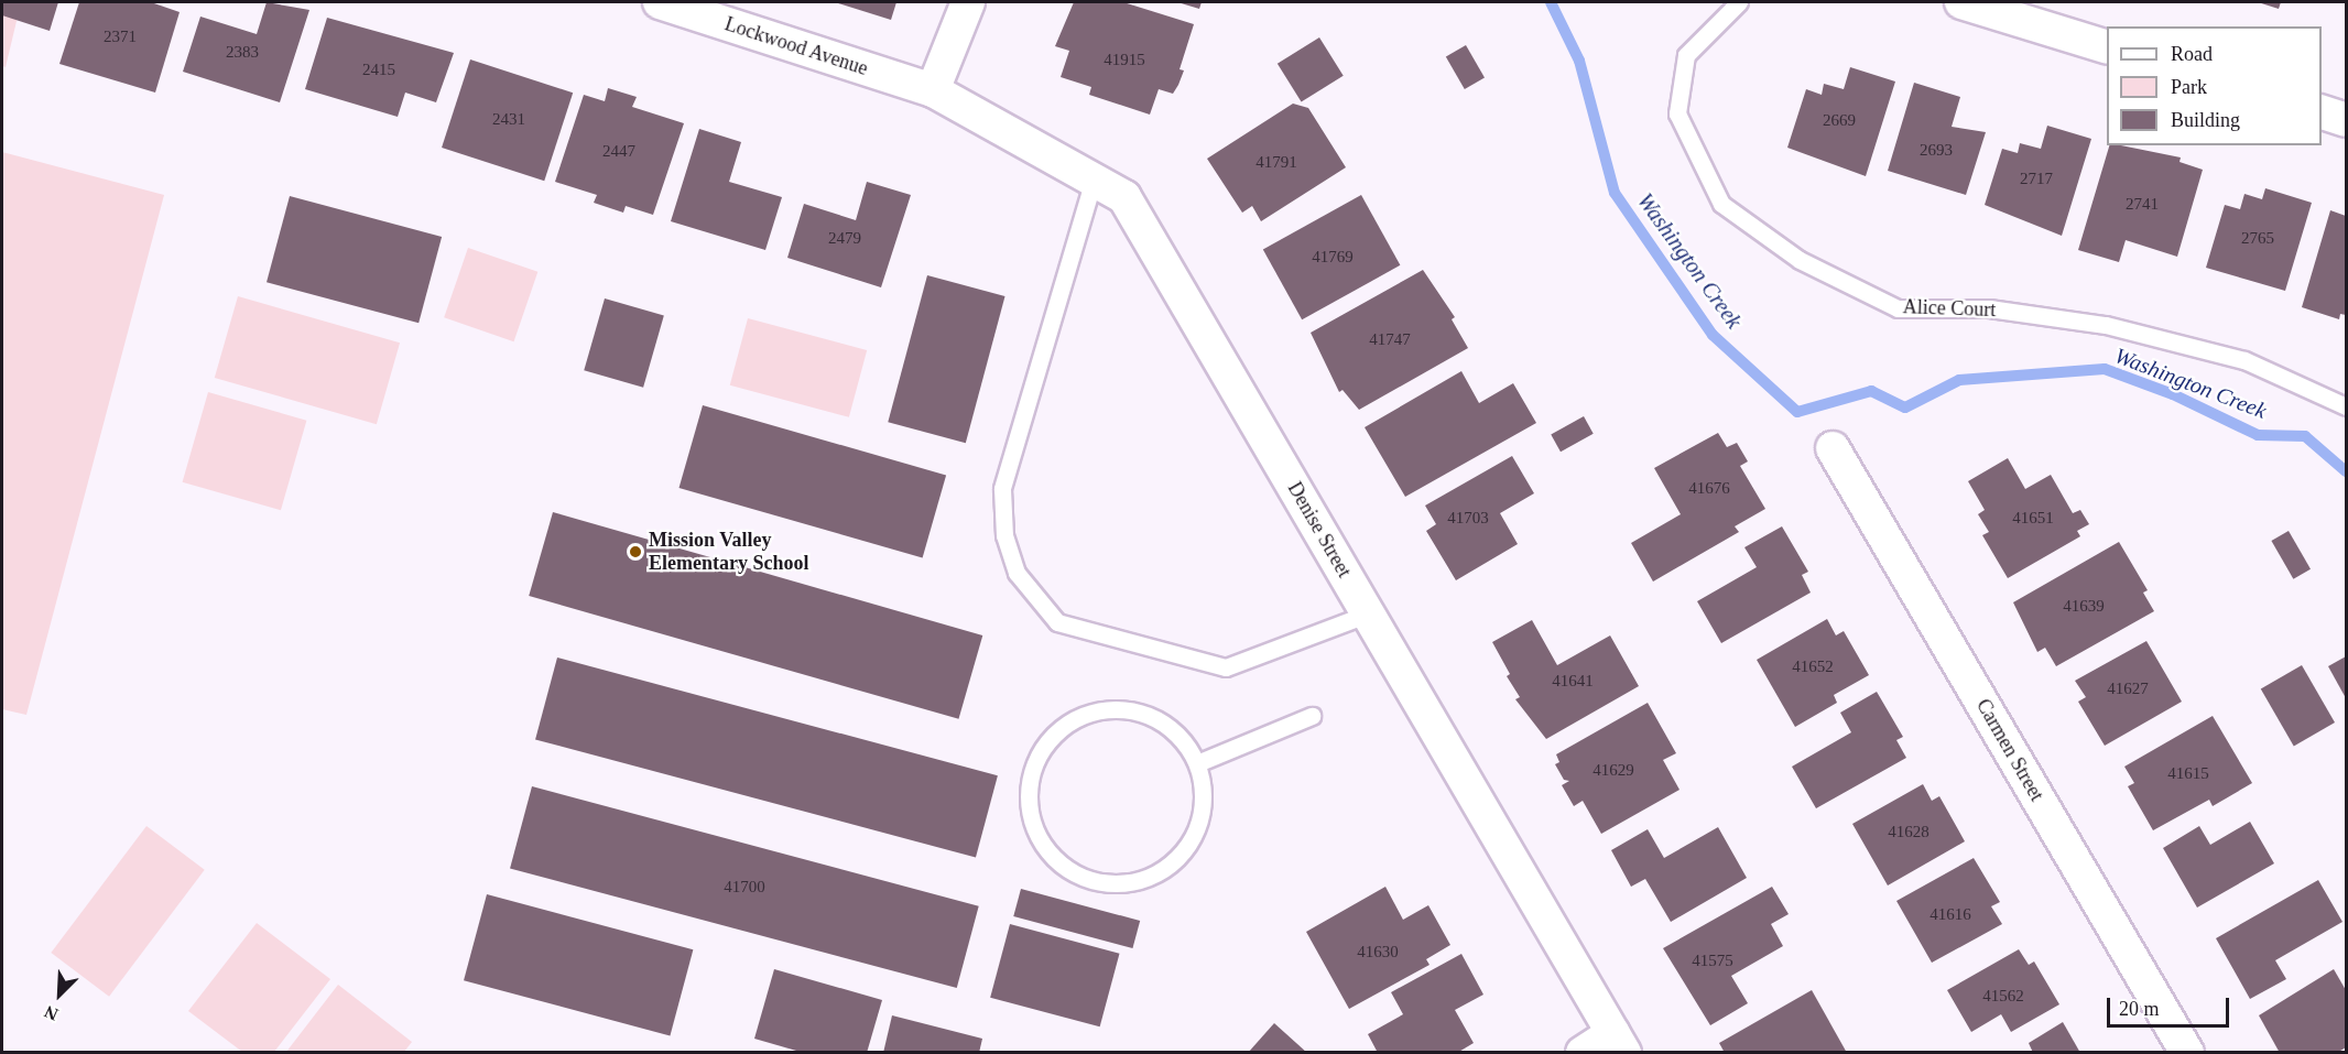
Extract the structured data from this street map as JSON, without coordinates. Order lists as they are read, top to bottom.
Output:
{
  "streets": {
    "street": ["Lockwood Avenue", "Denise Street", "Carmen Street"],
    "lane": ["Alice Court"]
  },
  "crossings": [
    ["Lockwood Avenue", "Denise Street"]
  ],
  "water": ["Washington Creek"],
  "places": ["Mission Valley Elementary School"],
  "house_numbers": [
    "2371",
    "2383",
    "41915",
    "2415",
    "2431",
    "2669",
    "2693",
    "2447",
    "41791",
    "2717",
    "2741",
    "2479",
    "2765",
    "41769",
    "41747",
    "41676",
    "41703",
    "41651",
    "41639",
    "41652",
    "41641",
    "41627",
    "41629",
    "41615",
    "41628",
    "41700",
    "41616",
    "41630",
    "41575",
    "41562"
  ],
  "legend": ["Road", "Park", "Building"],
  "scale_bar": "20 m",
  "north": "bottom left"
}
